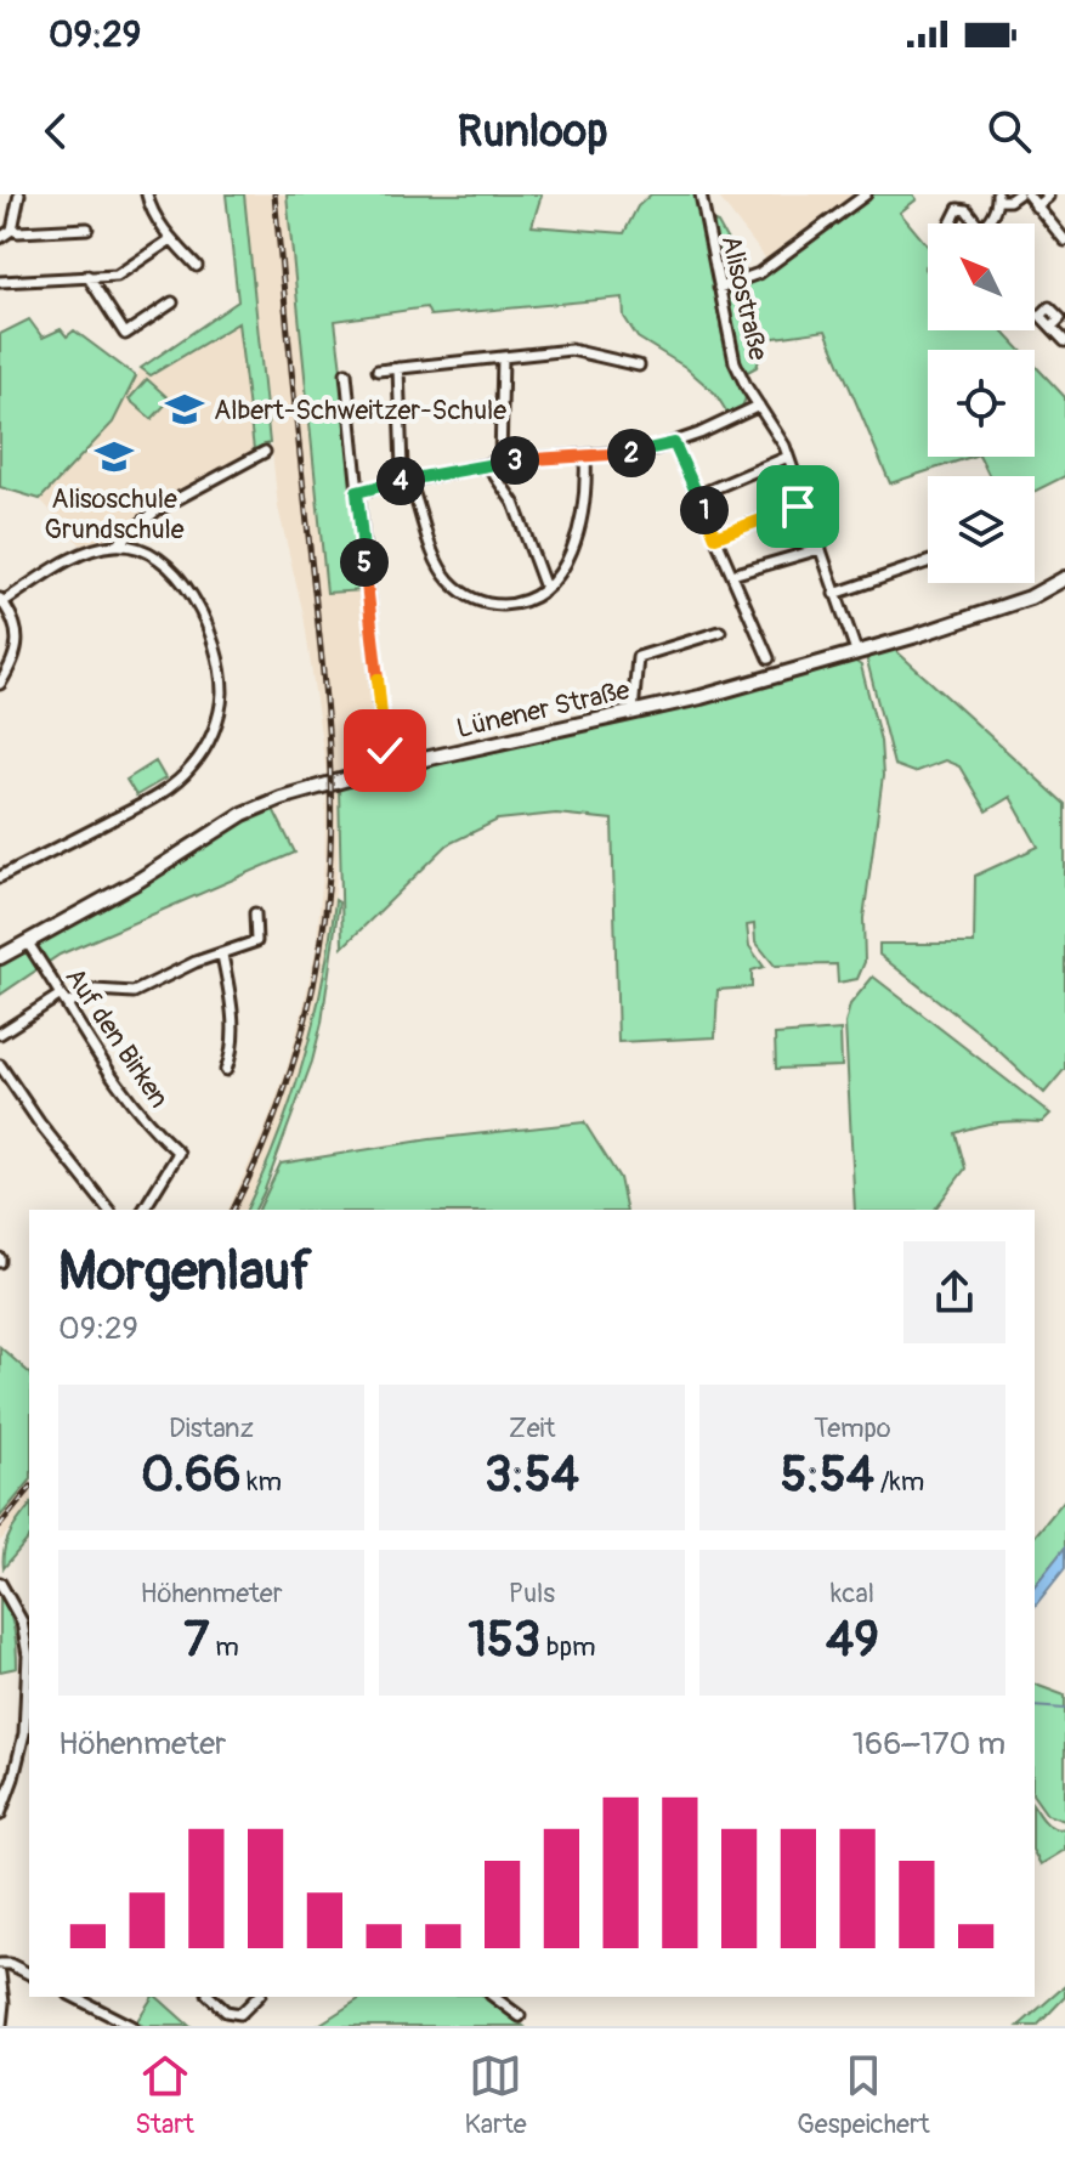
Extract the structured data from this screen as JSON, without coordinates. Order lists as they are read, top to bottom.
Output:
{
  "streets": {
    "main road": ["Lünener Straße"],
    "street": ["Alisostraße", "Auf den Birken"]
  },
  "crossings": [
    ["Alisostraße", "Lünener Straße"],
    ["Lünener Straße", "Auf den Birken"]
  ],
  "places": {
    "school or university": ["Albert-Schweitzer-Schule", "Alisoschule Grundschule"]
  },
  "north": "top left",
  "page": {
    "status": "09:29",
    "header": "Runloop",
    "pins": [
      "2",
      "3",
      "4",
      "1",
      "5"
    ],
    "heading": ["Morgenlauf", "09:29"],
    "stats": [
      ["Distanz", "0.66 km"],
      ["Zeit", "3:54"],
      ["Tempo", "5:54 /km"],
      ["Höhenmeter", "7 m"],
      ["Puls", "153 bpm"],
      ["kcal", "49"]
    ],
    "chart": ["Höhenmeter", "166–170 m"],
    "tabs": ["Start", "Karte", "Gespeichert"]
  }
}
